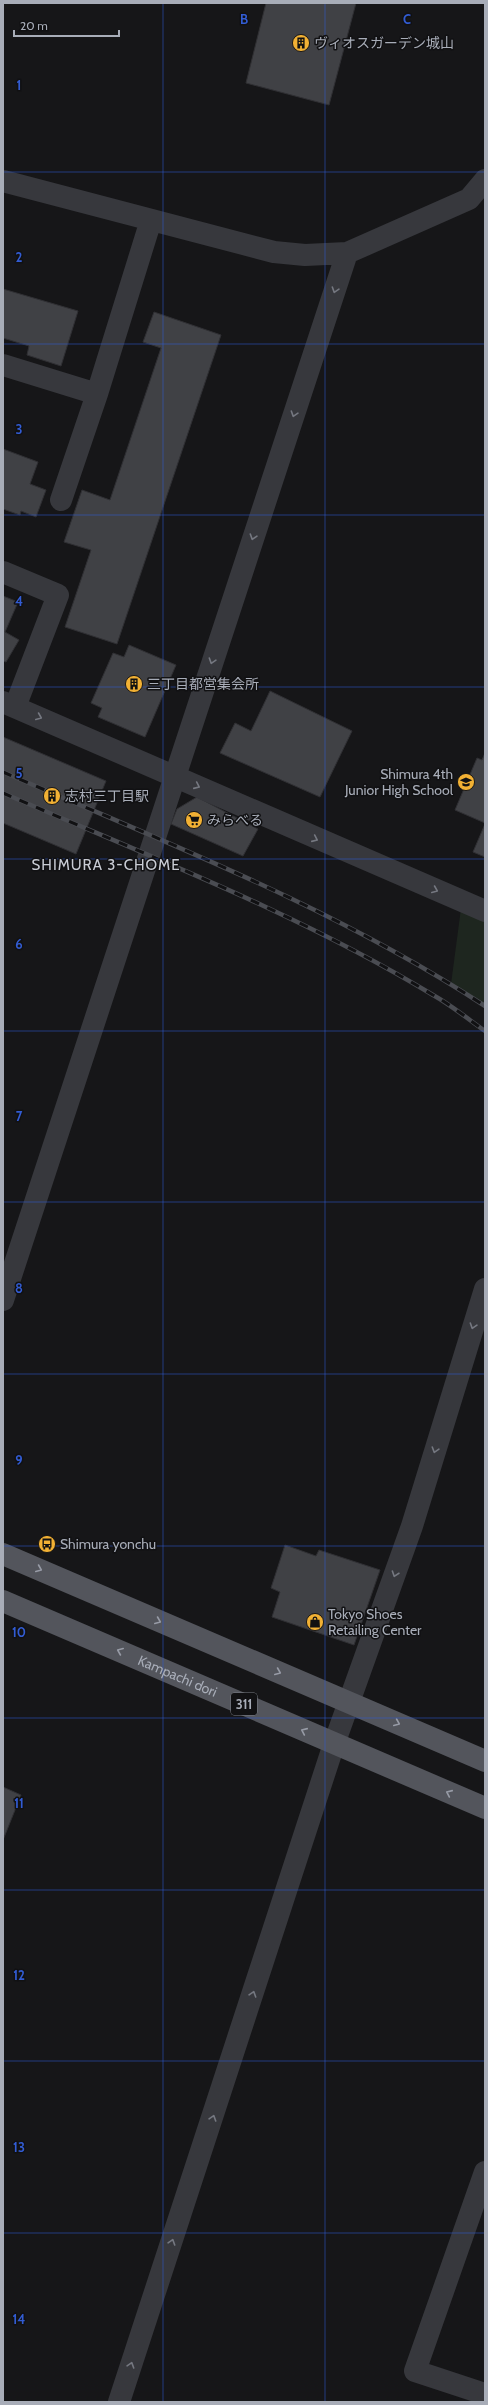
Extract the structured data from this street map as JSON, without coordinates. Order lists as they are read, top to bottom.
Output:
{
  "streets": {
    "main road": ["Kampachi dori", "311"]
  },
  "districts": ["SHIMURA 3-CHOME"],
  "places": {
    "building": ["ヴィオスガーデン城山", "三丁目都営集会所", "志村三丁目駅"],
    "school or university": ["Shimura 4th Junior High School"],
    "supermarket": ["みらべる"],
    "bus stop": ["Shimura yonchu"],
    "shop": ["Tokyo Shoes Retailing Center"]
  },
  "scale_bar": "20 m",
  "grid": {
    "columns": ["B", "C"],
    "rows": [
      "1",
      "2",
      "3",
      "4",
      "5",
      "6",
      "7",
      "8",
      "9",
      "10",
      "11",
      "12",
      "13",
      "14"
    ]
  }
}
